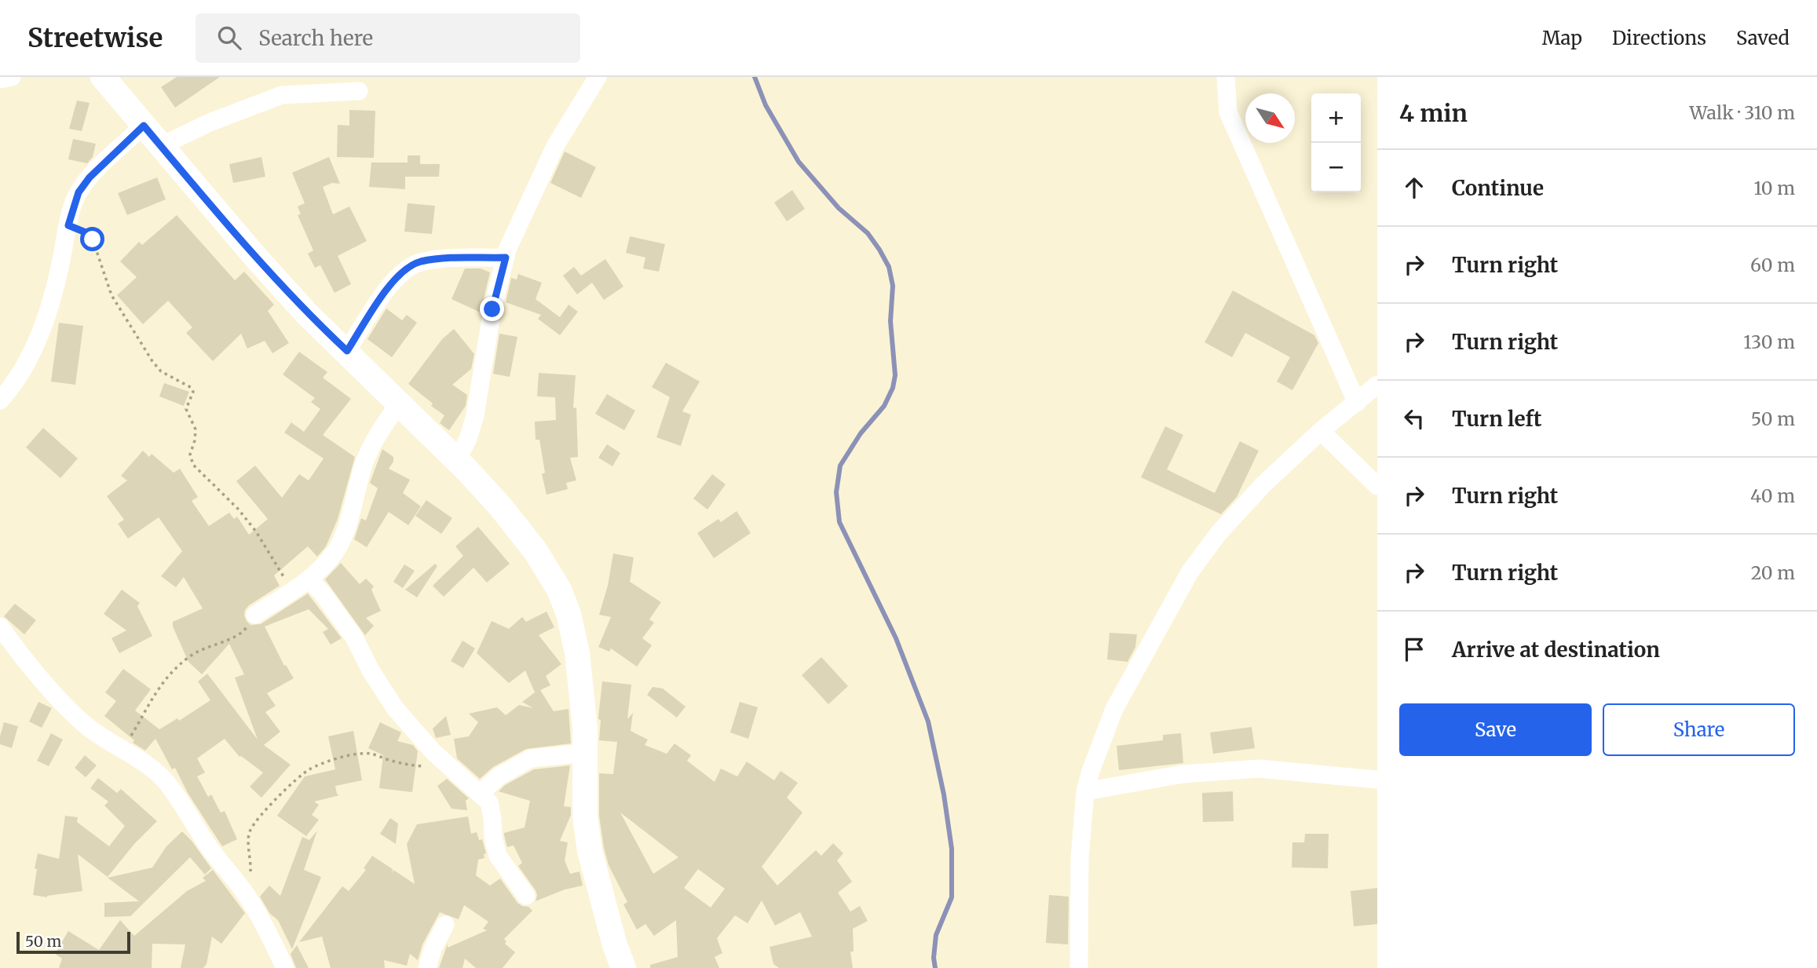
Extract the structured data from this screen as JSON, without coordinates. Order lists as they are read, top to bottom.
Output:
{
  "scale_bar": "50 m",
  "north": "bottom right",
  "page": {
    "header": "Streetwise",
    "search": "Search here",
    "nav": ["Map", "Directions", "Saved"],
    "heading": ["4 min", "Walk · 310 m"],
    "map_buttons": ["+", "−"],
    "list": [
      ["Continue", "10 m"],
      ["Turn right", "60 m"],
      ["Turn right", "130 m"],
      ["Turn left", "50 m"],
      ["Turn right", "40 m"],
      ["Turn right", "20 m"],
      "Arrive at destination"
    ],
    "buttons": ["Save", "Share"],
    "scale": "50 m"
  }
}
